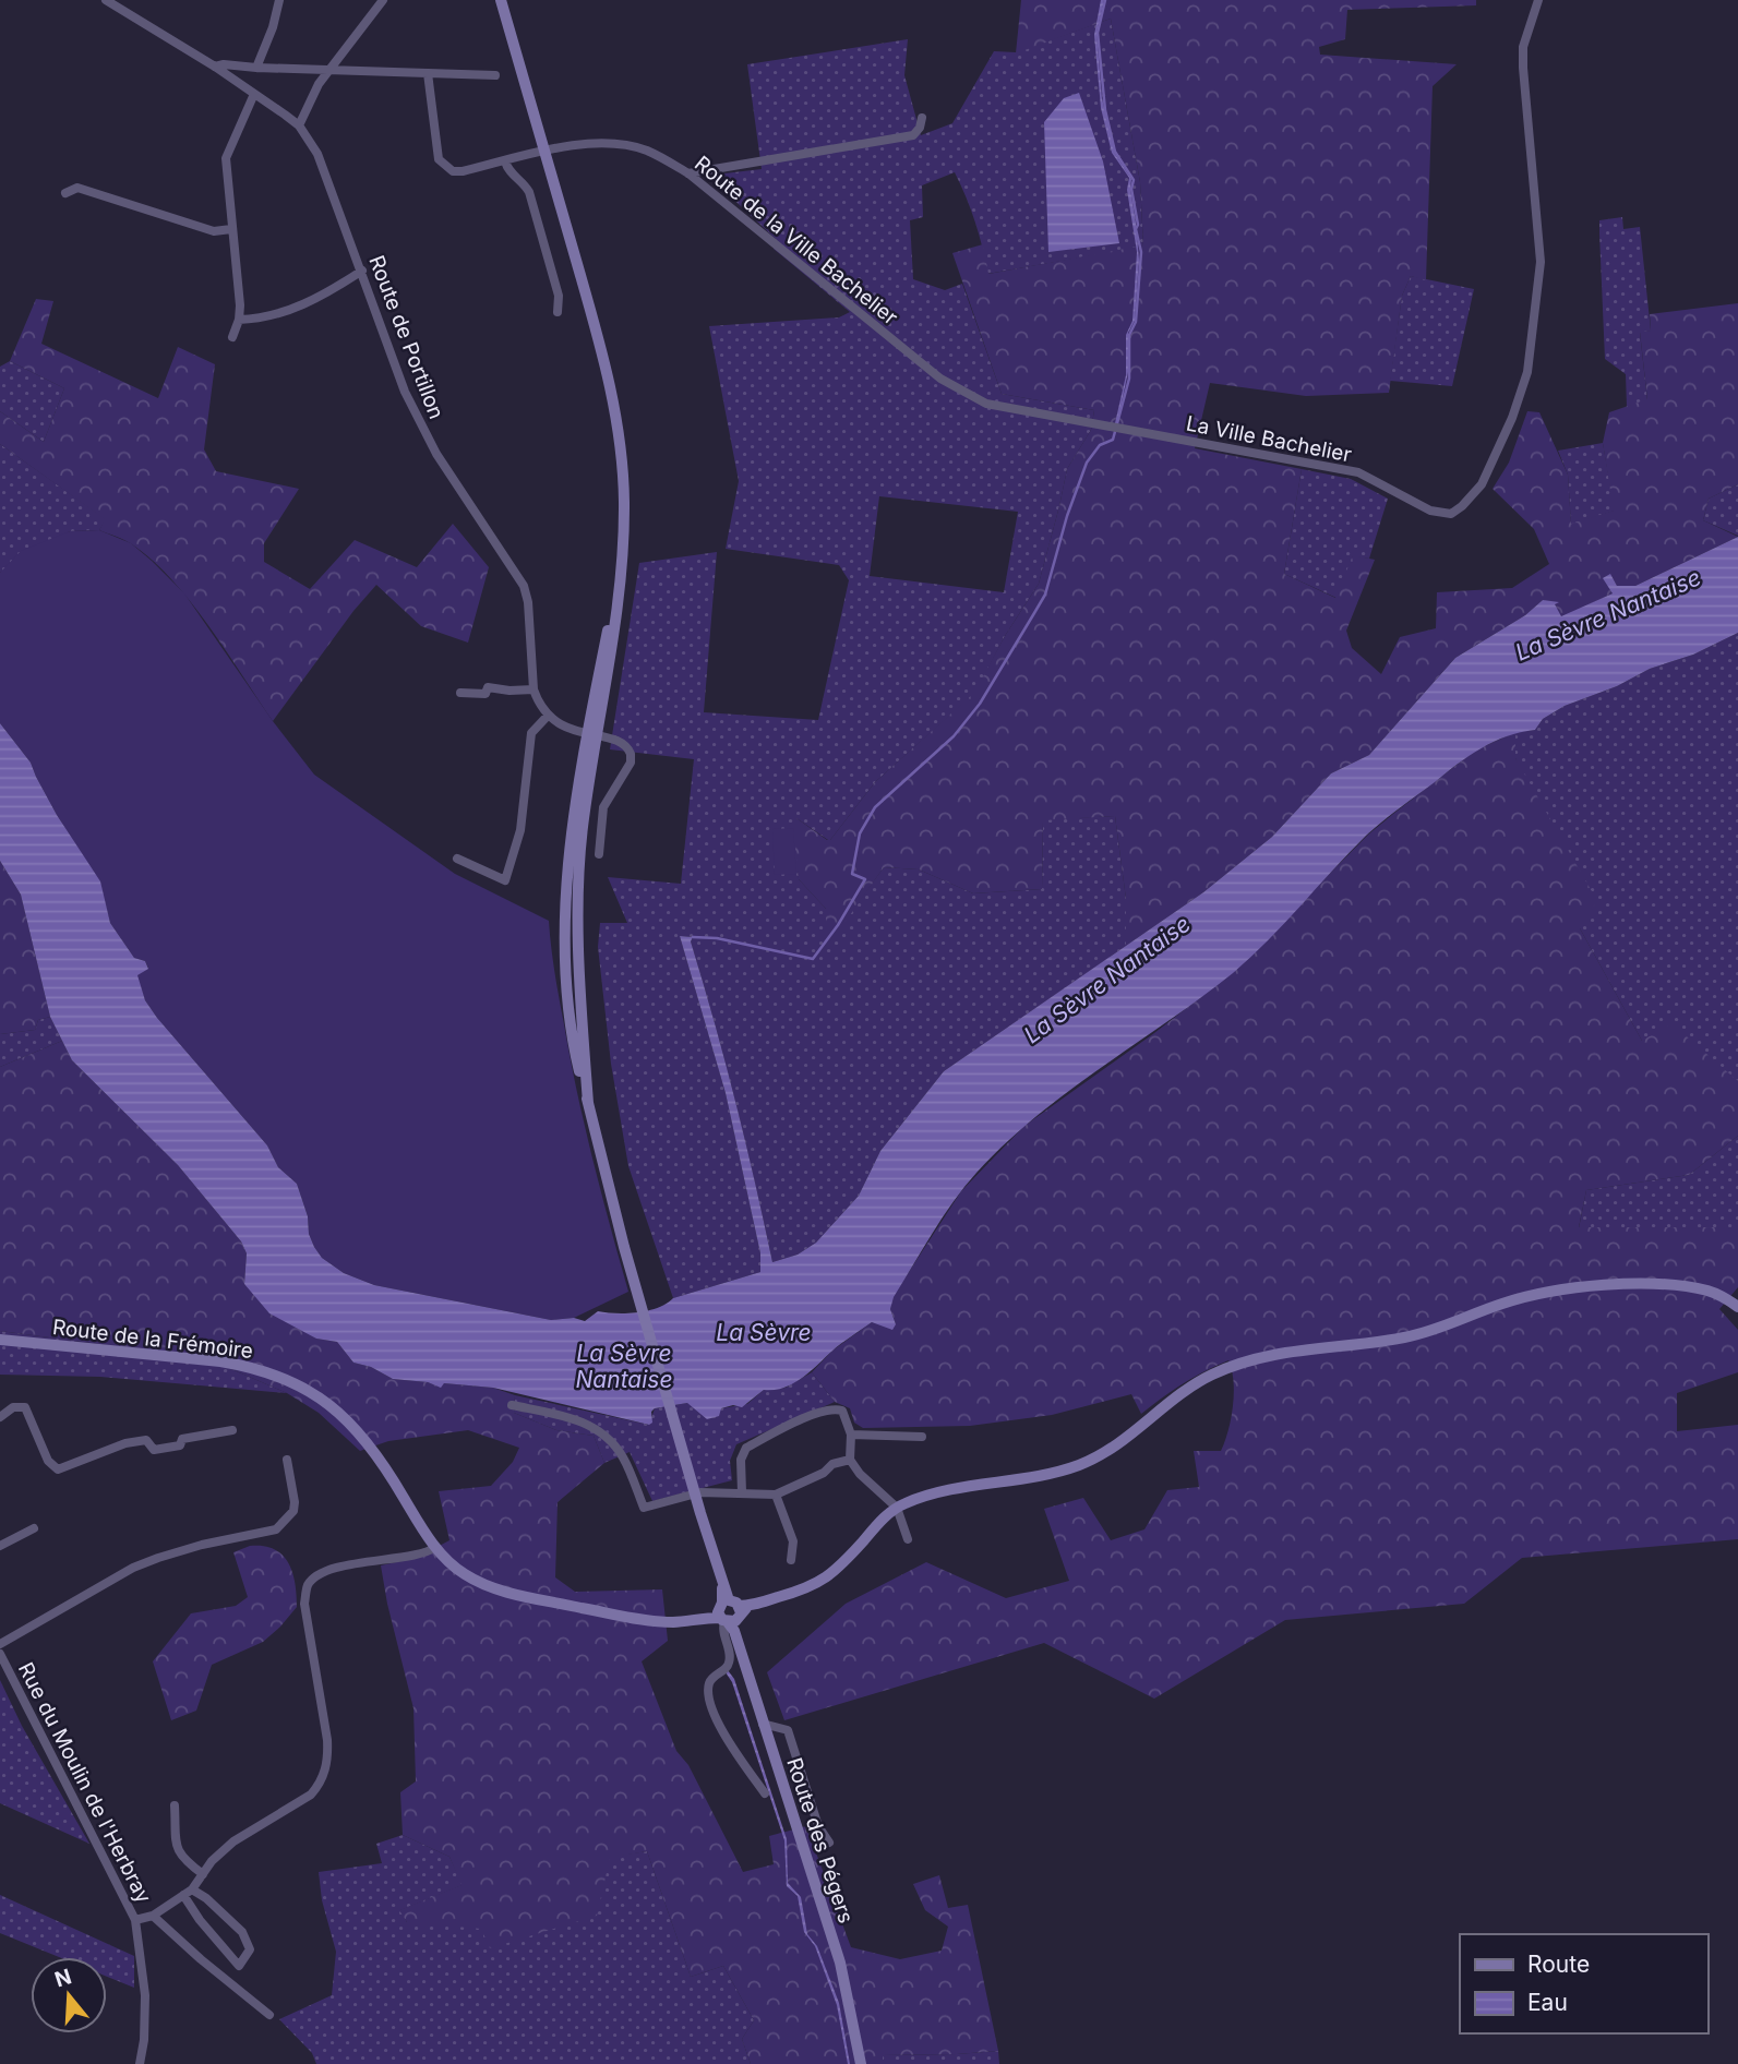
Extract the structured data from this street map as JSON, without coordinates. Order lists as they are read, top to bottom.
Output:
{
  "streets": {
    "street": [
      "Route de la Ville Bachelier",
      "Route de Portillon",
      "La Ville Bachelier",
      "Route de la Frémoire",
      "Rue du Moulin de l'Herbray",
      "Route des Pégers"
    ]
  },
  "crossings": [
    ["Route de la Ville Bachelier", "La Ville Bachelier"],
    ["Route de la Frémoire", "Route des Pégers"]
  ],
  "water": ["La Sèvre Nantaise", "La Sèvre"],
  "legend": ["Route", "Eau"],
  "north": "top"
}
